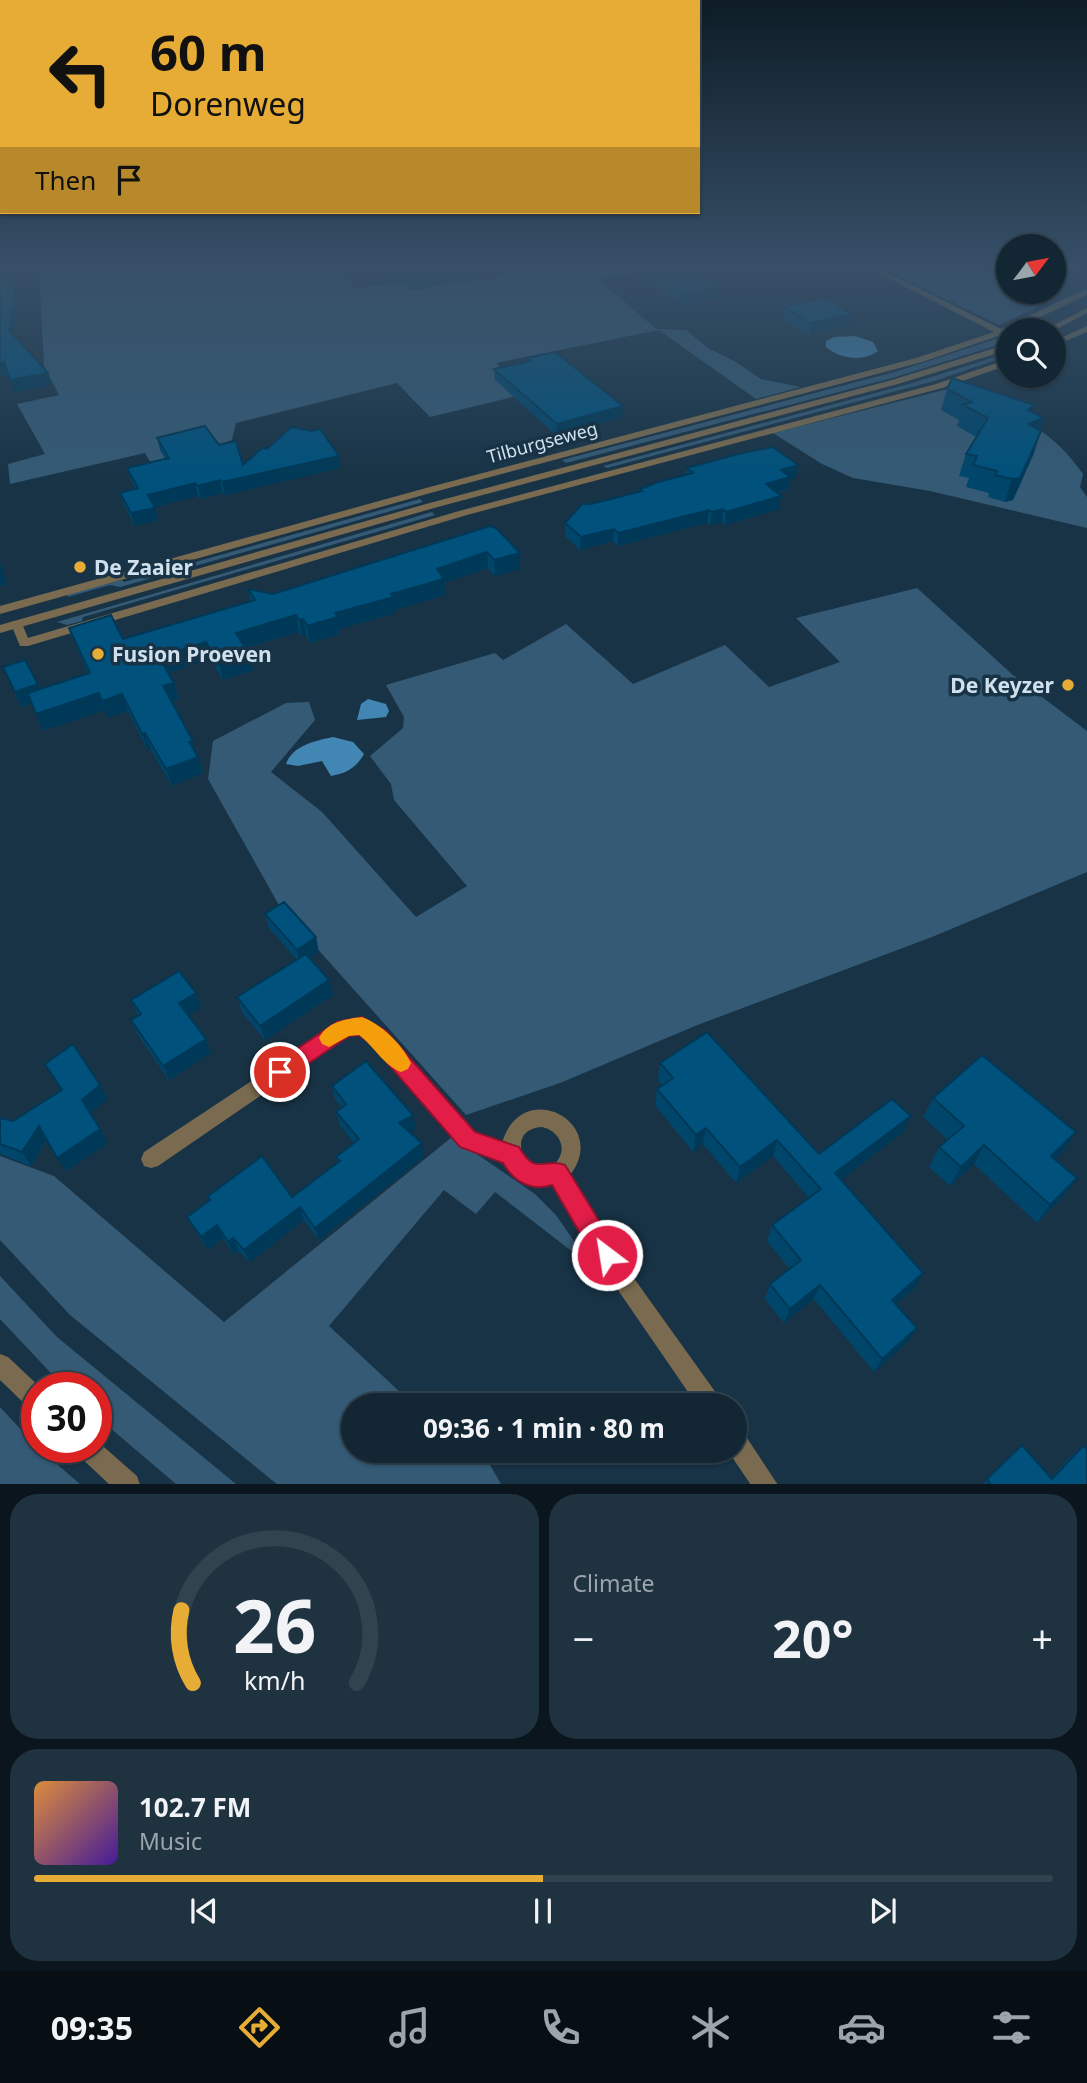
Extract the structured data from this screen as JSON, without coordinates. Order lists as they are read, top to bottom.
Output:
{
  "streets": {
    "street": ["Tilburgseweg"]
  },
  "places": ["De Zaaier", "Fusion Proeven", "De Keyzer"],
  "north": "top right",
  "page": {
    "turn": ["60 m", "Dorenweg"],
    "then": "Then",
    "limit": "30",
    "trip": "09:36 · 1 min · 80 m",
    "tile": "Climate",
    "heat": ["−", "20°", "+"],
    "song": ["102.7 FM", "Music"],
    "tabs": "09:35",
    "gauge": ["26", "km/h"]
  }
}
